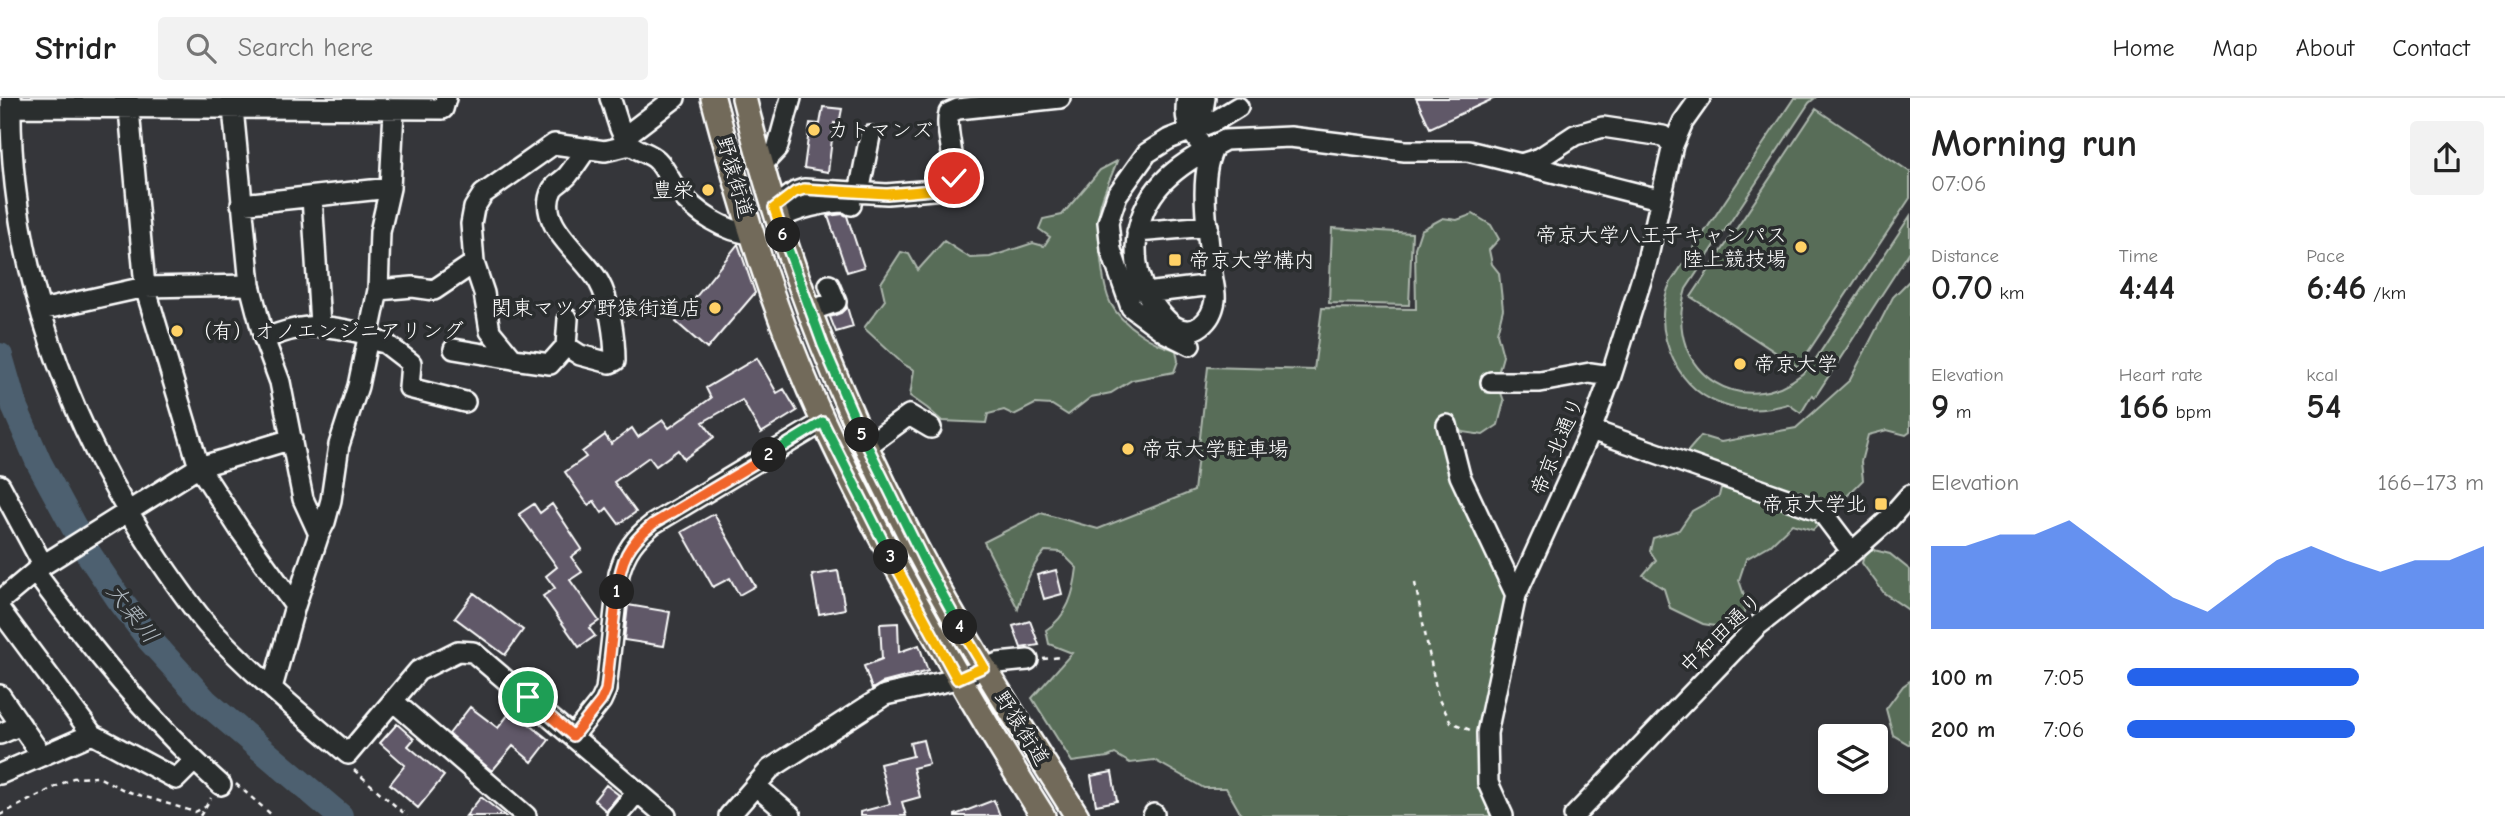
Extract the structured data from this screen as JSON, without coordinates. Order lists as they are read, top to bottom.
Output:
{
  "streets": {
    "main road": ["野猿街道"],
    "street": ["帝京北通り", "中和田通り"]
  },
  "water": ["大栗川"],
  "places": {
    "other": [
      "カトマンズ",
      "豊栄",
      "帝京大学八王子キャンパス 陸上競技場",
      "関東マツダ野猿街道店",
      "（有）オノエンジニアリング",
      "帝京大学",
      "帝京大学駐車場"
    ],
    "transit": ["帝京大学構内", "帝京大学北"]
  },
  "page": {
    "header": "Stridr",
    "search": "Search here",
    "nav": [
      "Home",
      "Map",
      "About",
      "Contact"
    ],
    "heading": ["Morning run", "07:06"],
    "pins": [
      "6",
      "5",
      "2",
      "3",
      "1",
      "4"
    ],
    "stats": [
      ["Distance", "0.70 km"],
      ["Time", "4:44"],
      ["Pace", "6:46 /km"],
      ["Elevation", "9 m"],
      ["Heart rate", "166 bpm"],
      ["kcal", "54"]
    ],
    "chart": ["Elevation", "166–173 m"],
    "list": [
      {
        "name": "100 m",
        "note": "7:05"
      },
      {
        "name": "200 m",
        "note": "7:06"
      }
    ]
  }
}
